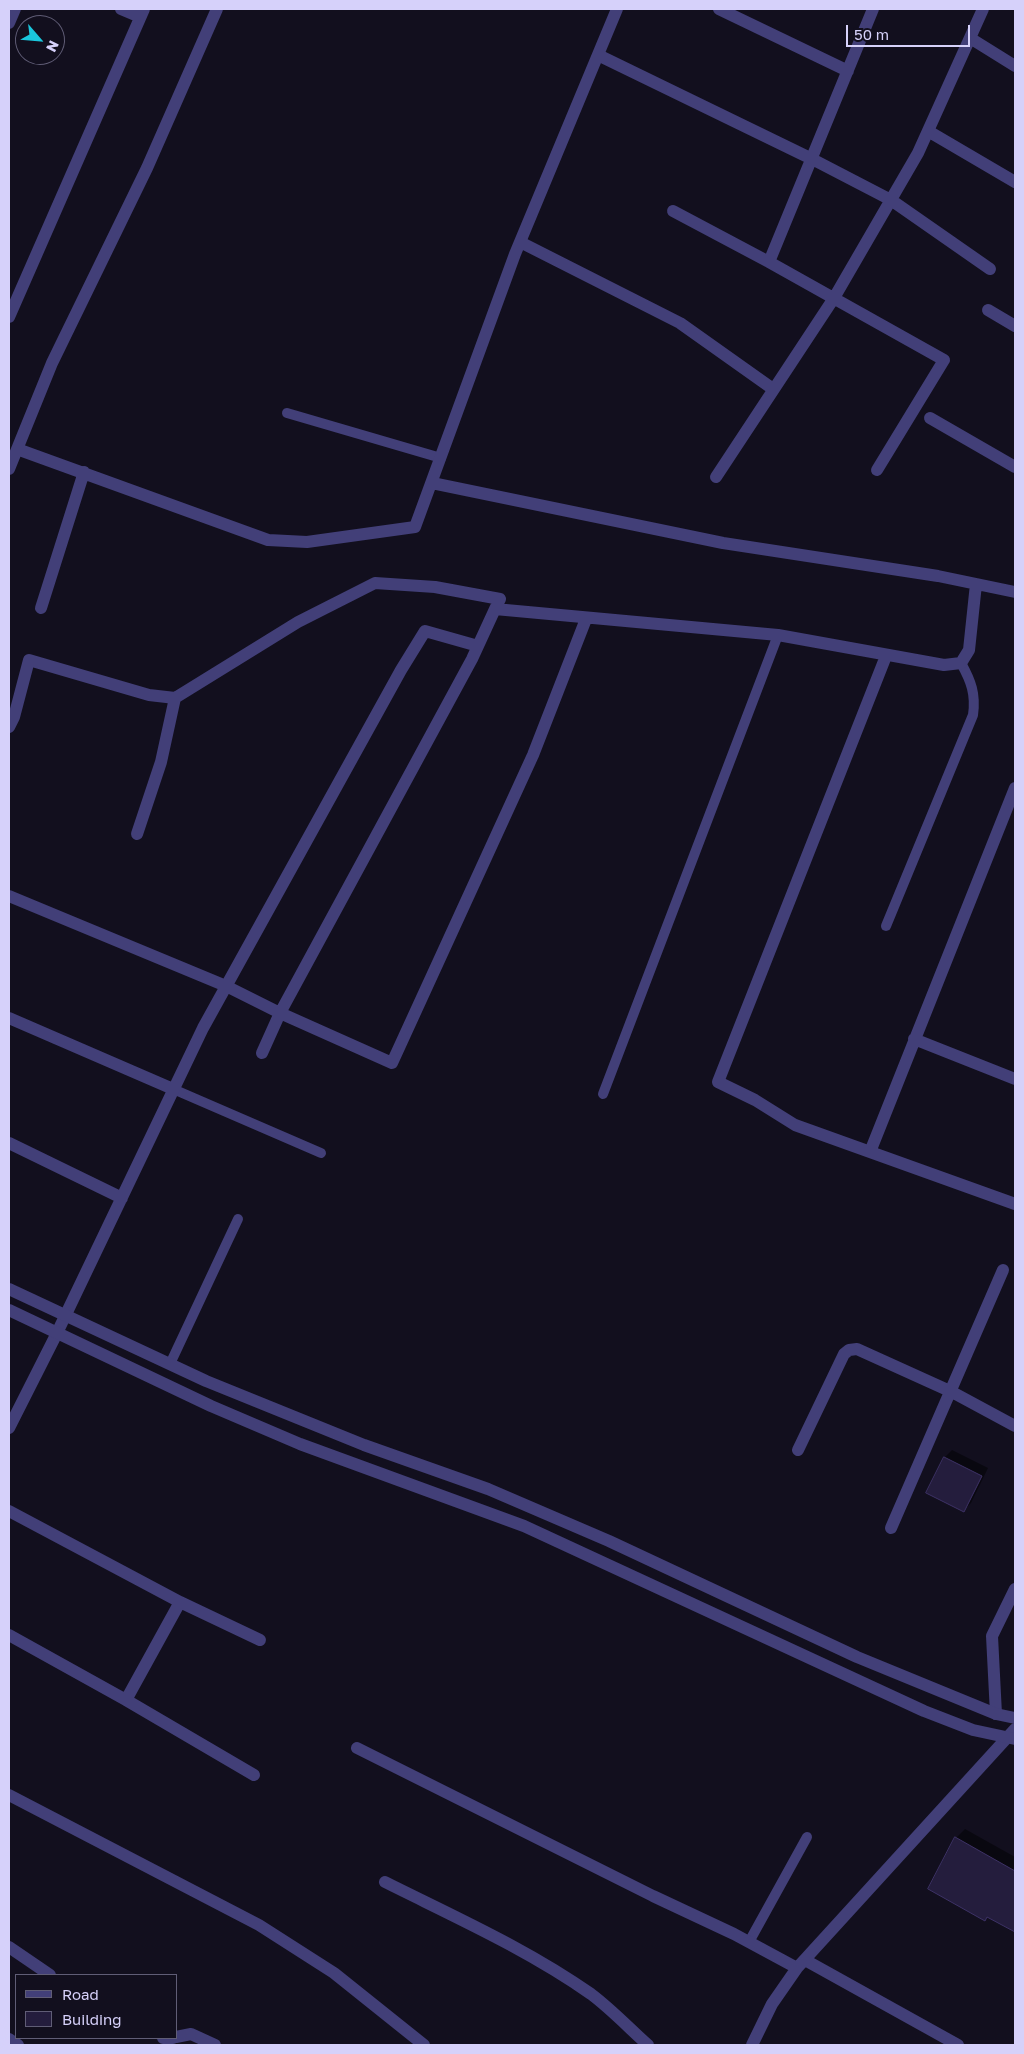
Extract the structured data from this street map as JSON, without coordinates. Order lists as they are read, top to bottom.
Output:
{
  "legend": ["Road", "Building"],
  "scale_bar": "50 m",
  "north": "bottom right"
}
